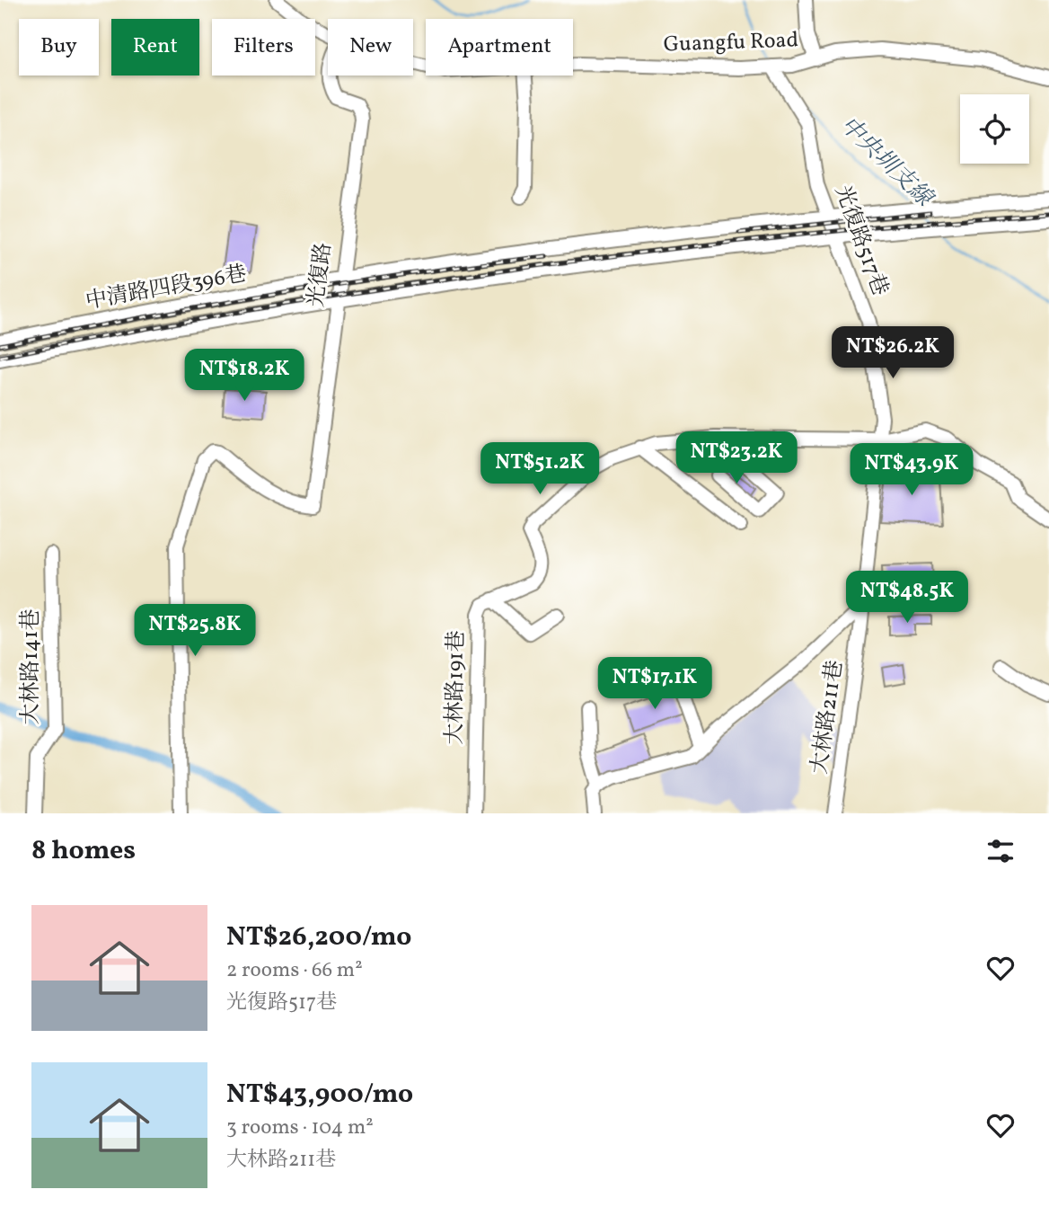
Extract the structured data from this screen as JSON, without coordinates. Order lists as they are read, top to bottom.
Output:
{
  "streets": {
    "street": [
      "Guangfu Road",
      "光復路517巷",
      "光復路",
      "中清路四段396巷",
      "大林路141巷",
      "大林路191巷",
      "大林路211巷"
    ]
  },
  "crossings": [
    ["Guangfu Road", "光復路517巷"],
    ["光復路517巷", "中清路四段396巷"],
    ["光復路517巷", "大林路211巷"],
    ["光復路", "中清路四段396巷"]
  ],
  "water": ["中央圳支線"],
  "page": {
    "chip": [
      "Buy",
      "Rent",
      "Filters",
      "New",
      "Apartment"
    ],
    "price": [
      "NT$26.2K",
      "NT$18.2K",
      "NT$23.2K",
      "NT$51.2K",
      "NT$43.9K",
      "NT$48.5K",
      "NT$25.8K",
      "NT$17.1K"
    ],
    "heading": "8 homes",
    "list": [
      {
        "name": "NT$26,200/mo",
        "note": "2 rooms · 66 m² · 光復路517巷"
      },
      {
        "name": "NT$43,900/mo",
        "note": "3 rooms · 104 m² · 大林路211巷"
      }
    ]
  }
}
